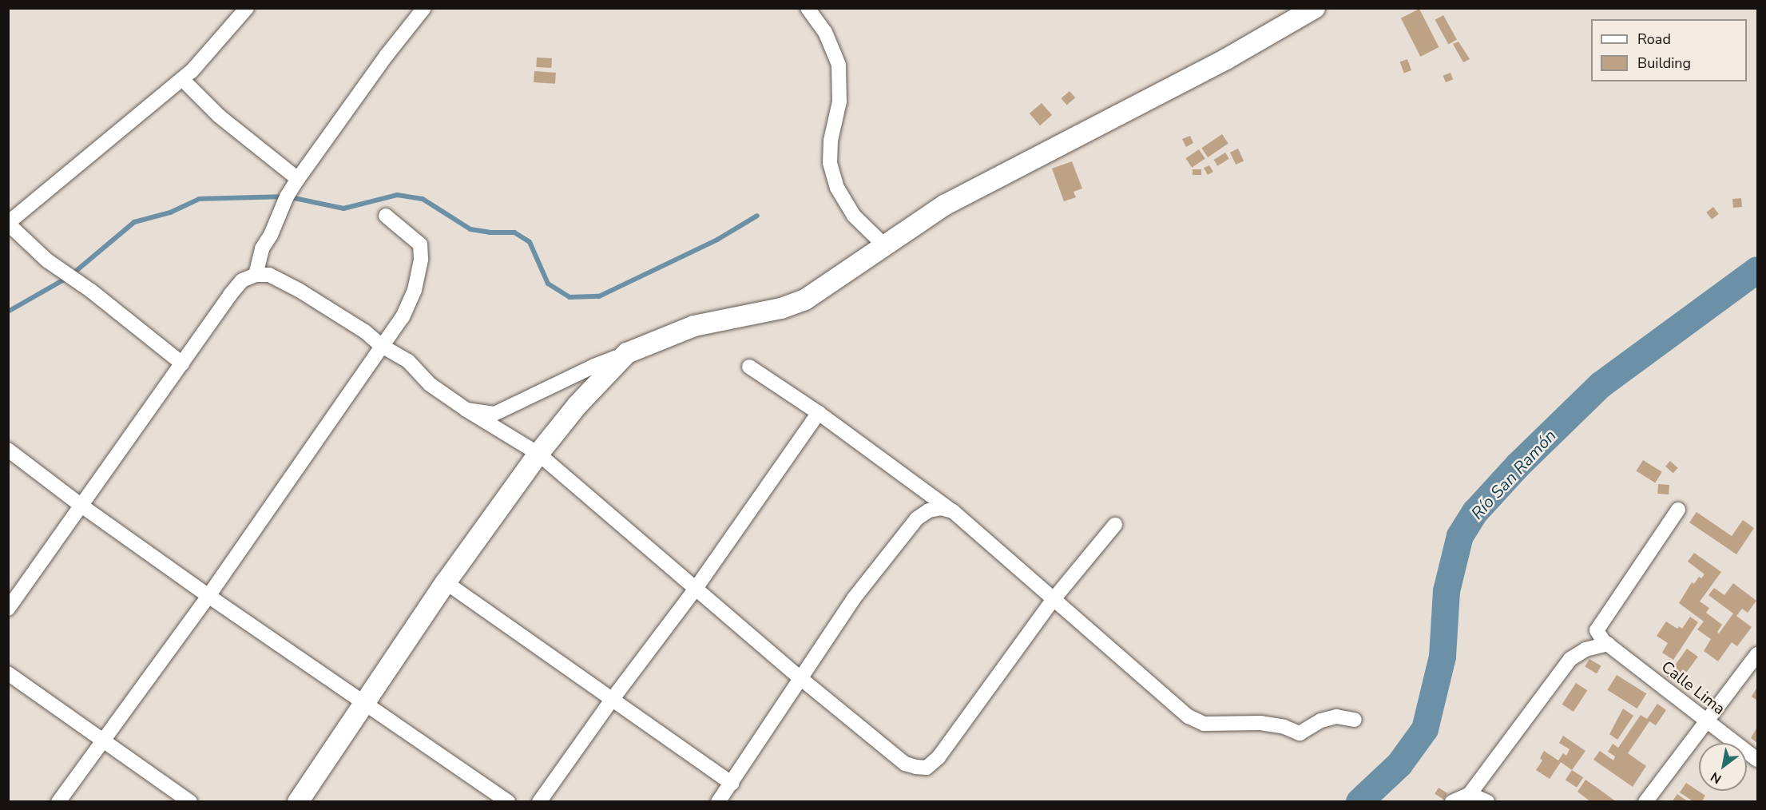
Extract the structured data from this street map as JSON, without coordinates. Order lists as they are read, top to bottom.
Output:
{
  "streets": {
    "street": ["Calle Lima"]
  },
  "water": ["Río San Ramón"],
  "legend": ["Road", "Building"],
  "north": "bottom left"
}
